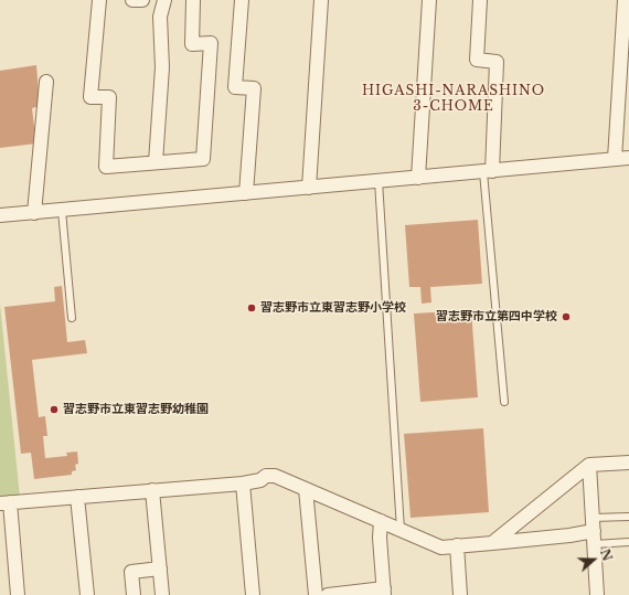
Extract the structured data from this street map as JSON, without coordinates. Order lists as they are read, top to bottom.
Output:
{
  "districts": ["HIGASHI-NARASHINO 3-CHOME"],
  "places": ["習志野市立東習志野小学校", "習志野市立第四中学校", "習志野市立東習志野幼稚園"],
  "north": "right"
}
